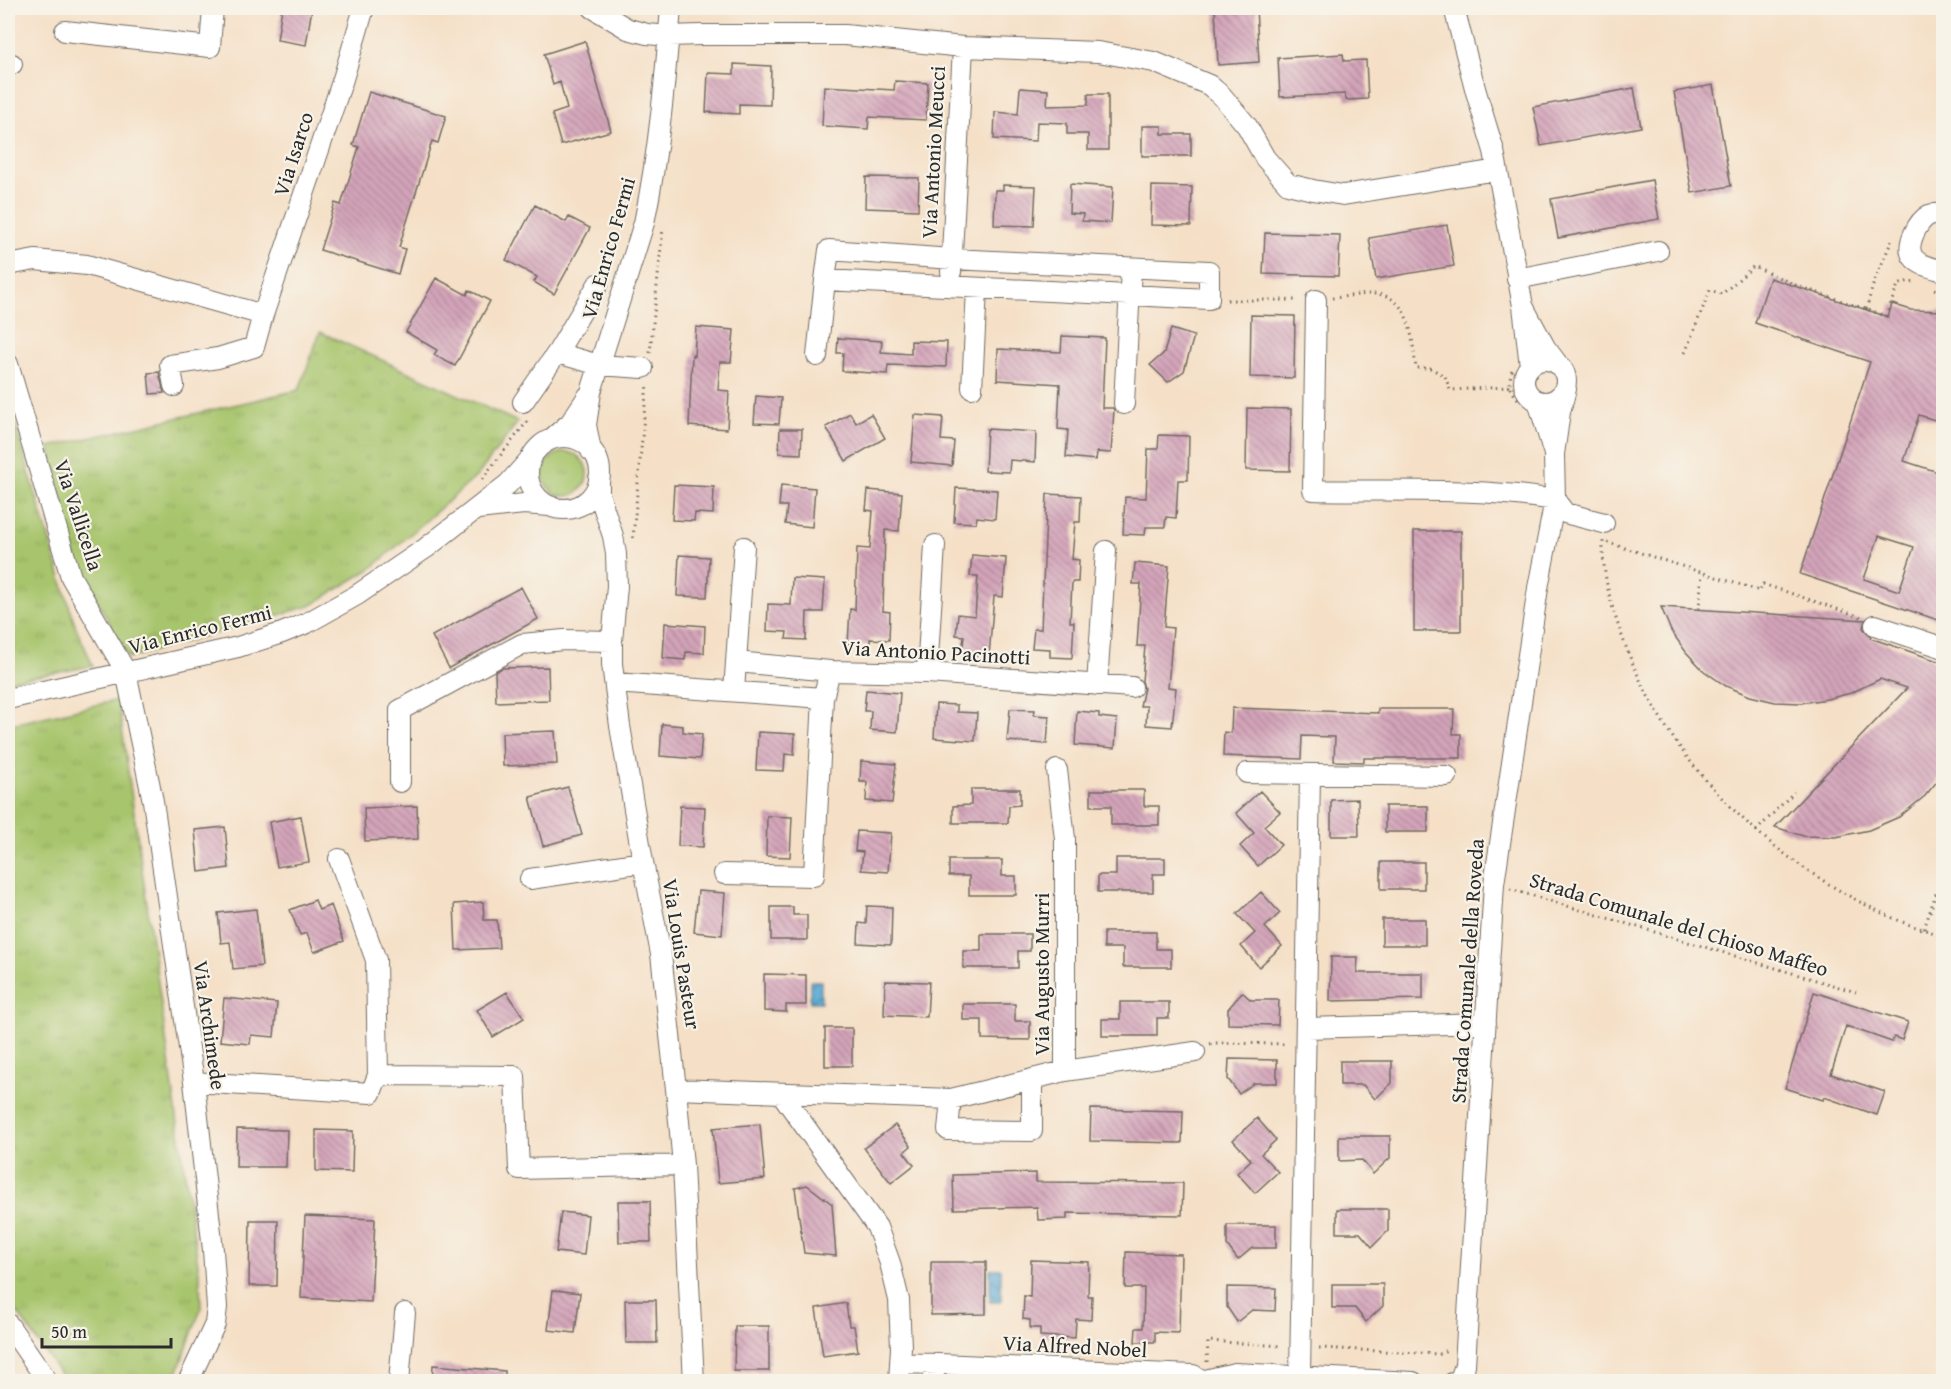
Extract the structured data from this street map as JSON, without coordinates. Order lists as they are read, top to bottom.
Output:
{
  "streets": {
    "street": [
      "Via Antonio Meucci",
      "Via Isarco",
      "Via Enrico Fermi",
      "Via Vallicella",
      "Via Antonio Pacinotti",
      "Via Louis Pasteur",
      "Strada Comunale della Roveda",
      "Via Augusto Murri",
      "Via Archimede",
      "Via Alfred Nobel"
    ],
    "path": ["Strada Comunale del Chioso Maffeo"]
  },
  "crossings": [
    ["Via Antonio Meucci", "Via Enrico Fermi"],
    ["Via Enrico Fermi", "Via Vallicella"],
    ["Via Enrico Fermi", "Via Louis Pasteur"],
    ["Via Enrico Fermi", "Via Archimede"],
    ["Via Vallicella", "Via Archimede"],
    ["Strada Comunale del Chioso Maffeo", "Strada Comunale della Roveda"],
    ["Via Louis Pasteur", "Via Augusto Murri"]
  ],
  "scale_bar": "50 m"
}
